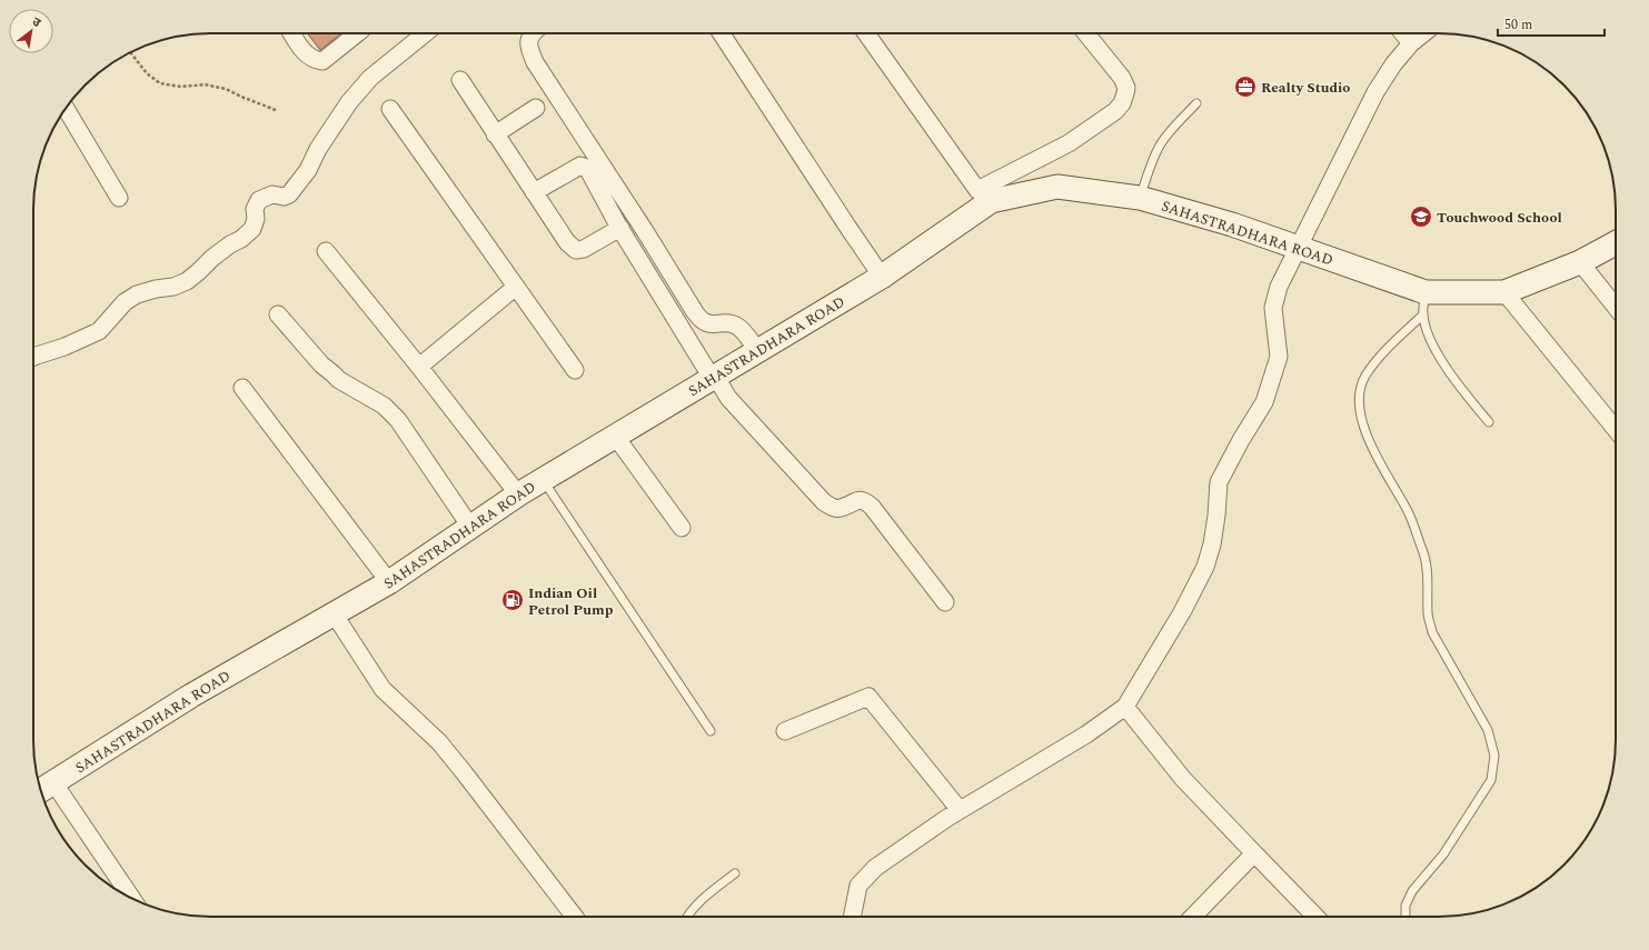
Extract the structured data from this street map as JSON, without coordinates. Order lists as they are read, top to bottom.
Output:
{
  "streets": {
    "main road": ["SAHASTRADHARA ROAD"]
  },
  "places": {
    "office": ["Realty Studio"],
    "school or university": ["Touchwood School"],
    "fuel station": ["Indian Oil Petrol Pump"]
  },
  "scale_bar": "50 m",
  "north": "top right"
}
